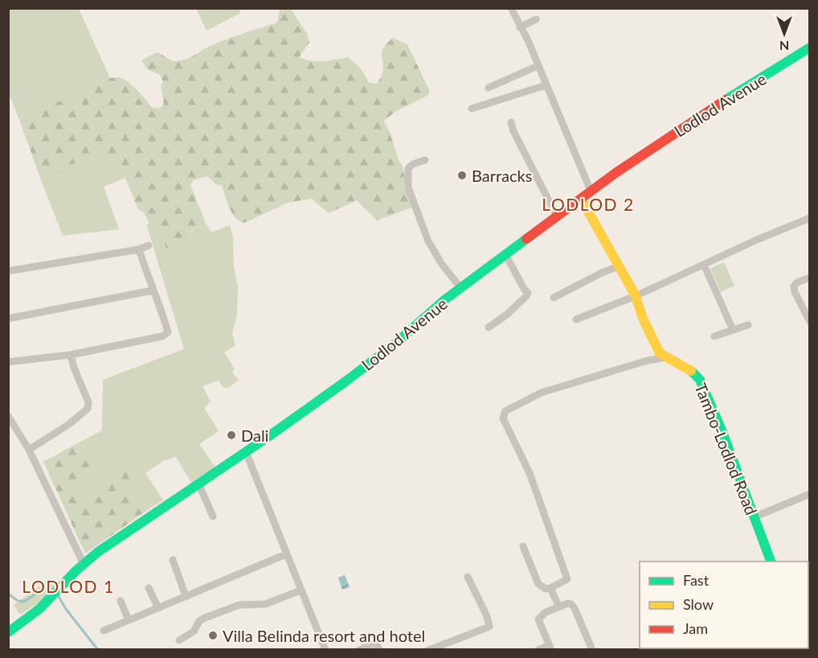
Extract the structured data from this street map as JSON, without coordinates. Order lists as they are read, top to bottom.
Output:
{
  "streets": {
    "main road": ["Lodlod Avenue", "Tambo-Lodlod Road"]
  },
  "crossings": [
    ["Lodlod Avenue", "Tambo-Lodlod Road"]
  ],
  "districts": ["LODLOD 2", "LODLOD 1"],
  "places": ["Barracks", "Dali", "Villa Belinda resort and hotel"],
  "legend": ["Fast", "Slow", "Jam"],
  "north": "bottom"
}
